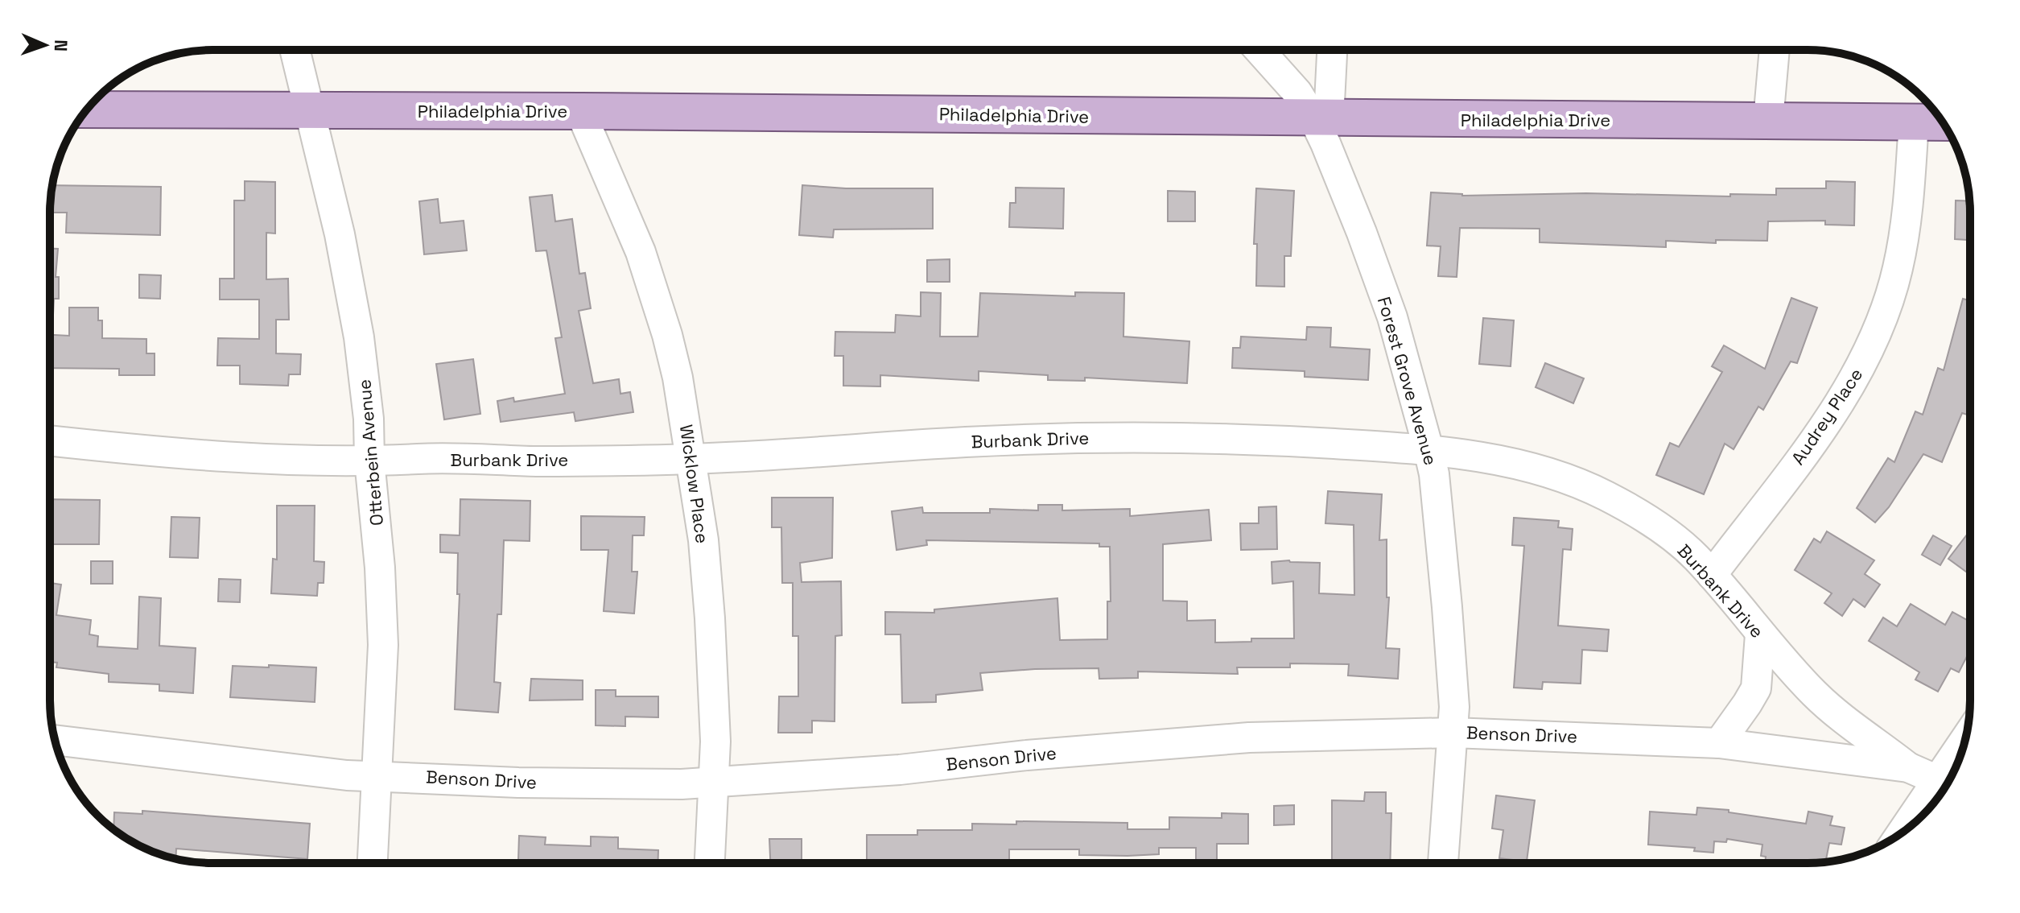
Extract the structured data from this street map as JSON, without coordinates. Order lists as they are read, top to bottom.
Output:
{
  "streets": {
    "main road": ["Philadelphia Drive"],
    "street": [
      "Forest Grove Avenue",
      "Audrey Place",
      "Burbank Drive",
      "Otterbein Avenue",
      "Wicklow Place",
      "Benson Drive"
    ]
  },
  "crossings": [
    ["Philadelphia Drive", "Forest Grove Avenue"],
    ["Philadelphia Drive", "Audrey Place"],
    ["Philadelphia Drive", "Otterbein Avenue"],
    ["Philadelphia Drive", "Wicklow Place"],
    ["Forest Grove Avenue", "Burbank Drive"],
    ["Forest Grove Avenue", "Benson Drive"],
    ["Audrey Place", "Burbank Drive"],
    ["Burbank Drive", "Otterbein Avenue"],
    ["Burbank Drive", "Wicklow Place"],
    ["Burbank Drive", "Benson Drive"],
    ["Otterbein Avenue", "Benson Drive"],
    ["Wicklow Place", "Benson Drive"]
  ],
  "north": "right"
}
